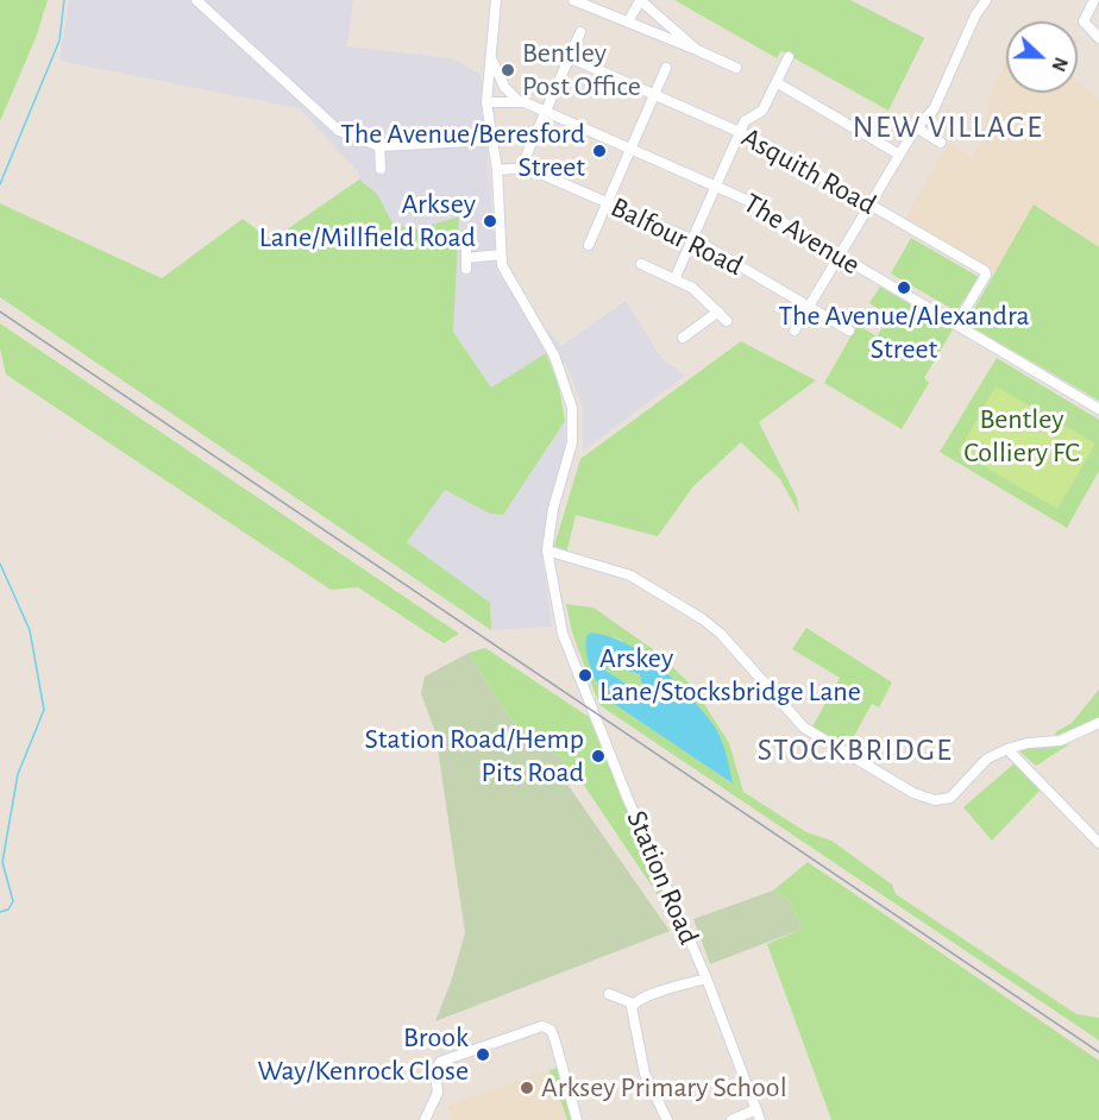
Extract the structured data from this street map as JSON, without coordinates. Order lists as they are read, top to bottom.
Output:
{
  "streets": {
    "street": [
      "Asquith Road",
      "The Avenue",
      "Balfour Road",
      "Station Road"
    ]
  },
  "crossings": [
    ["Asquith Road", "The Avenue"],
    ["The Avenue", "Station Road"],
    ["Balfour Road", "Station Road"]
  ],
  "districts": ["NEW VILLAGE", "STOCKBRIDGE"],
  "parks": ["Bentley Colliery FC"],
  "places": [
    "Bentley Post Office",
    "The Avenue/Beresford Street",
    "Arksey Lane/Millfield Road",
    "The Avenue/Alexandra Street",
    "Arskey Lane/Stocksbridge Lane",
    "Station Road/Hemp Pits Road",
    "Brook Way/Kenrock Close",
    "Arksey Primary School"
  ],
  "north": "right"
}
